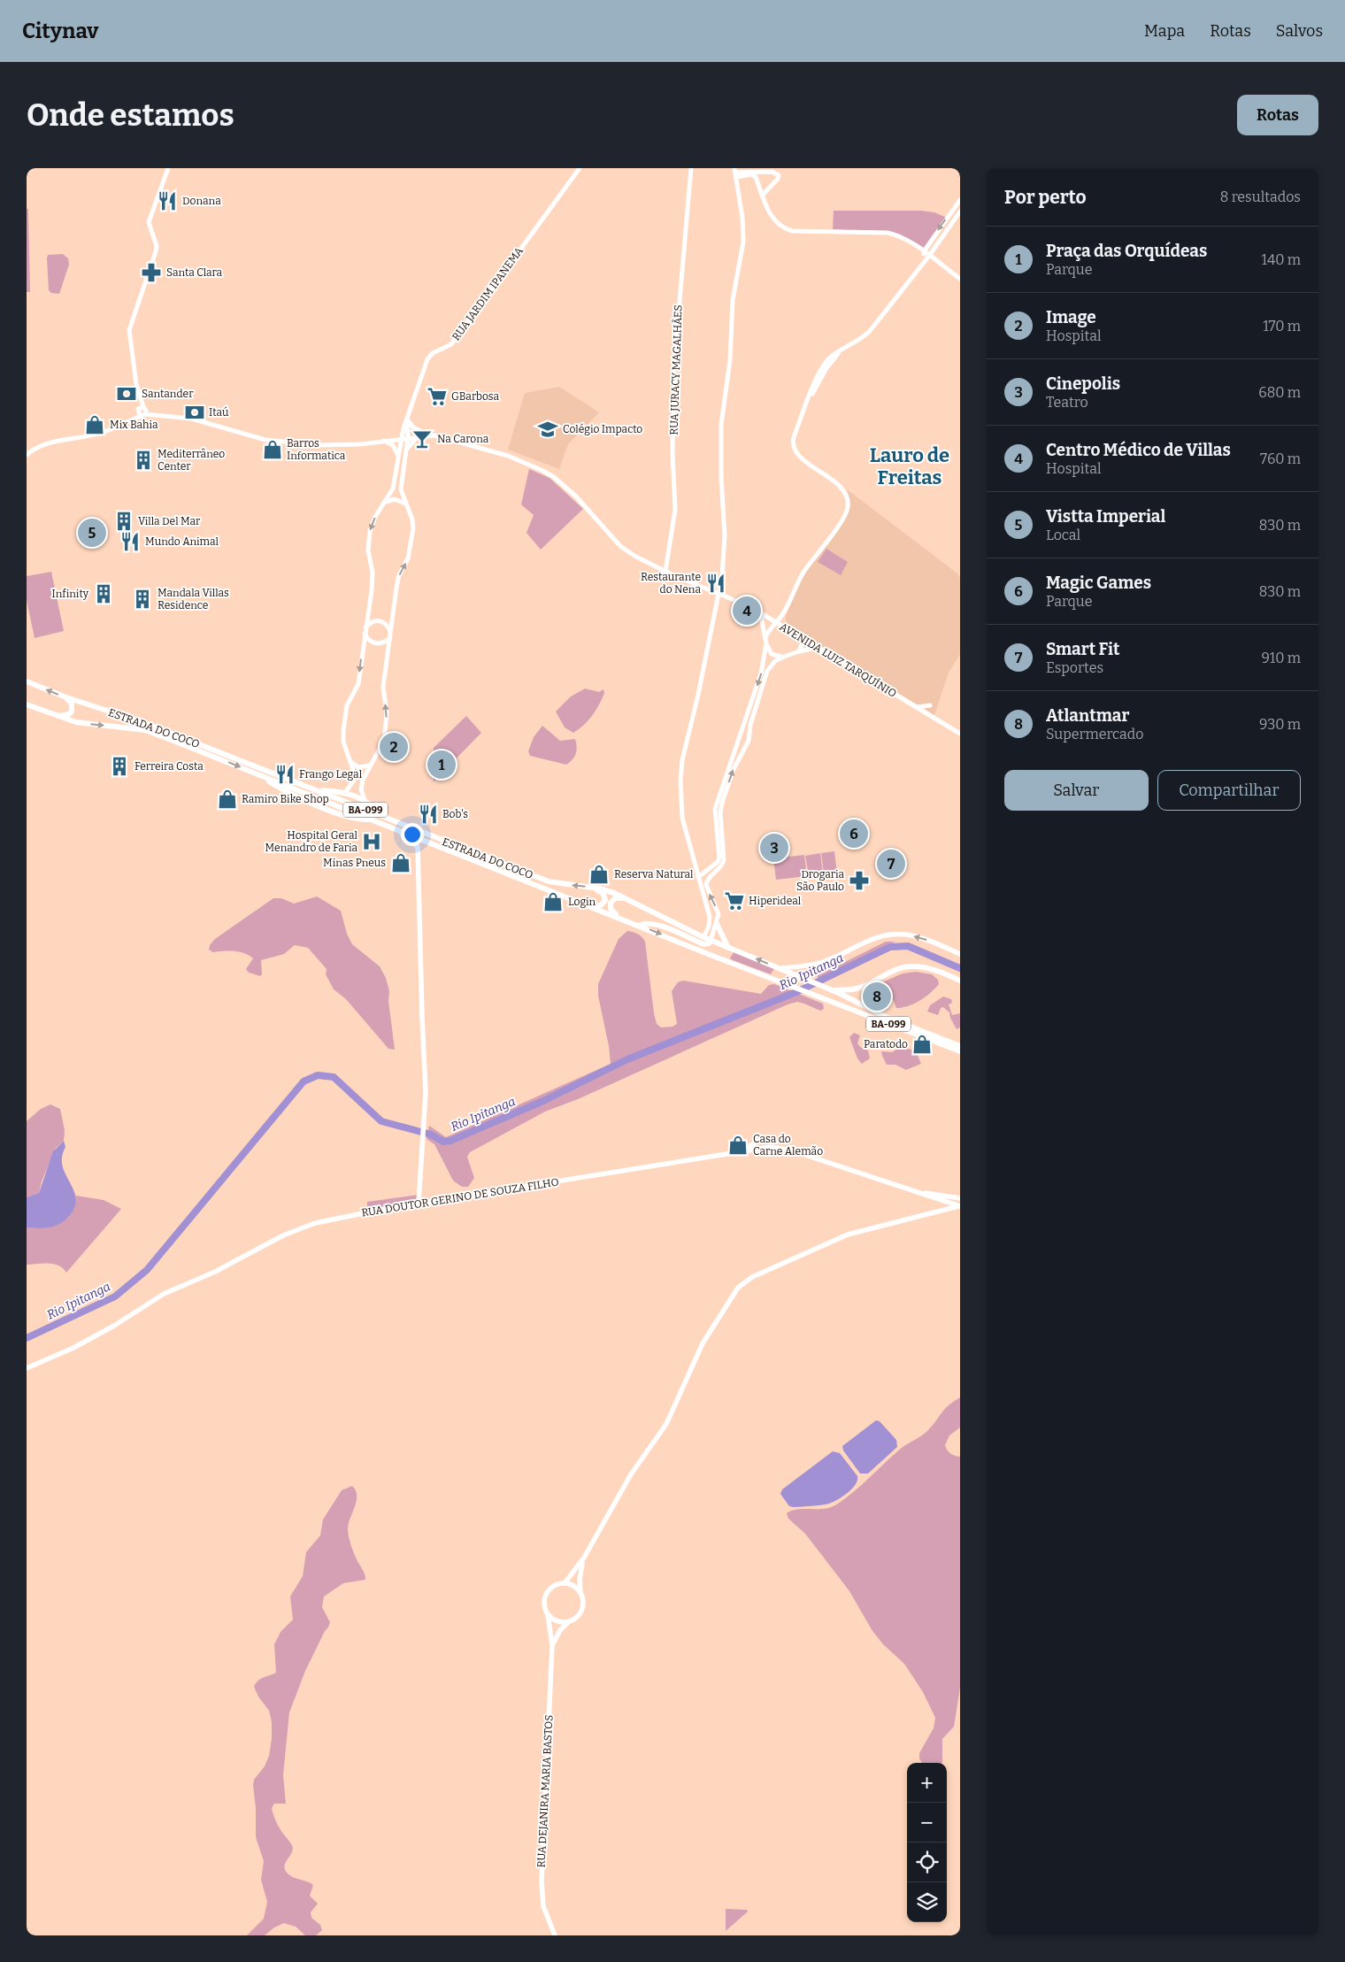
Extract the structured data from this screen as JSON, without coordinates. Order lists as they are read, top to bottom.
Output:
{
  "streets": {
    "main road": [
      "ESTRADA DO COCO",
      "BA-099",
      "RUA DOUTOR GERINO DE SOUZA FILHO",
      "RUA DEJANIRA MARIA BASTOS"
    ],
    "street": ["RUA JARDIM IPANEMA", "RUA JURACY MAGALHÃES", "AVENIDA LUIZ TARQUÍNIO"]
  },
  "crossings": [
    ["RUA JARDIM IPANEMA", "AVENIDA LUIZ TARQUÍNIO"],
    ["RUA JURACY MAGALHÃES", "AVENIDA LUIZ TARQUÍNIO"],
    ["ESTRADA DO COCO", "BA-099"]
  ],
  "districts": ["Lauro de Freitas"],
  "water": ["Rio Ipitanga"],
  "places": {
    "restaurant": [
      "Donana",
      "Mundo Animal",
      "Restaurante do Nena",
      "Frango Legal",
      "Bob's"
    ],
    "pharmacy": ["Santa Clara", "Drogaria São Paulo"],
    "bank": ["Santander", "Itaú"],
    "supermarket": ["GBarbosa", "Hiperideal"],
    "shop": [
      "Mix Bahia",
      "Barros Informatica",
      "Ramiro Bike Shop",
      "Minas Pneus",
      "Reserva Natural",
      "Login",
      "Paratodo",
      "Casa do Carne Alemão"
    ],
    "school or university": ["Colégio Impacto"],
    "bar": ["Na Carona"],
    "building": [
      "Mediterrâneo Center",
      "Villa Del Mar",
      "Infinity",
      "Mandala Villas Residence",
      "Ferreira Costa"
    ],
    "hospital": ["Hospital Geral Menandro de Faria"]
  },
  "page": {
    "header": "Citynav",
    "nav": ["Mapa", "Rotas", "Salvos"],
    "buttons": [
      "Rotas",
      ["Salvar", "Compartilhar"]
    ],
    "title": "Onde estamos",
    "heading": ["Por perto", "8 resultados"],
    "list": [
      {
        "mark": "1",
        "name": "Praça das Orquídeas",
        "note": "Parque",
        "value": "140 m"
      },
      {
        "mark": "2",
        "name": "Image",
        "note": "Hospital",
        "value": "170 m"
      },
      {
        "mark": "3",
        "name": "Cinepolis",
        "note": "Teatro",
        "value": "680 m"
      },
      {
        "mark": "4",
        "name": "Centro Médico de Villas",
        "note": "Hospital",
        "value": "760 m"
      },
      {
        "mark": "5",
        "name": "Vistta Imperial",
        "note": "Local",
        "value": "830 m"
      },
      {
        "mark": "6",
        "name": "Magic Games",
        "note": "Parque",
        "value": "830 m"
      },
      {
        "mark": "7",
        "name": "Smart Fit",
        "note": "Esportes",
        "value": "910 m"
      },
      {
        "mark": "8",
        "name": "Atlantmar",
        "note": "Supermercado",
        "value": "930 m"
      }
    ],
    "pins": [
      "5",
      "4",
      "2",
      "1",
      "6",
      "3",
      "7",
      "8"
    ],
    "map_buttons": ["+", "−"]
  }
}
